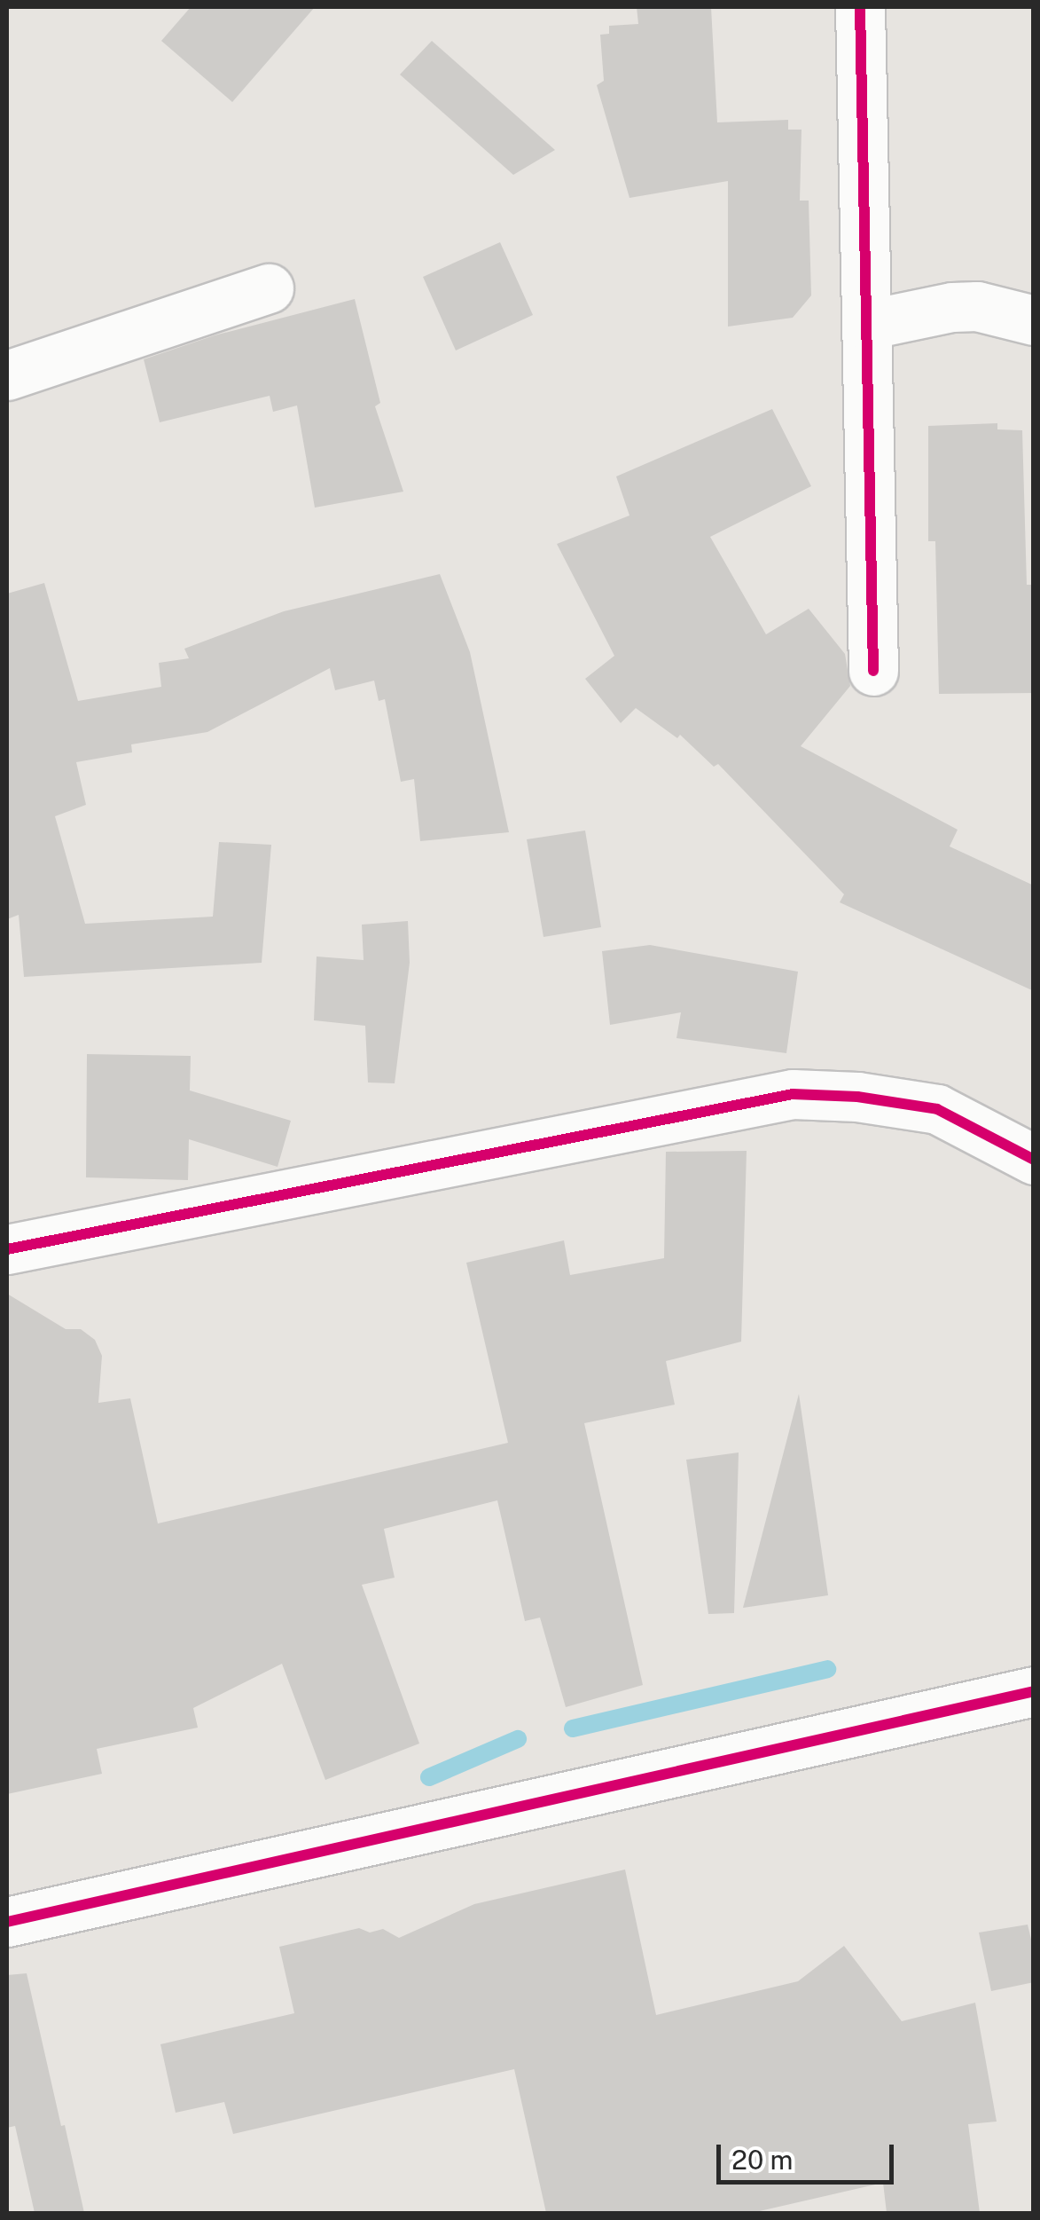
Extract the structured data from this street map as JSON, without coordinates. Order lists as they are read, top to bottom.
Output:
{
  "scale_bar": "20 m"
}
